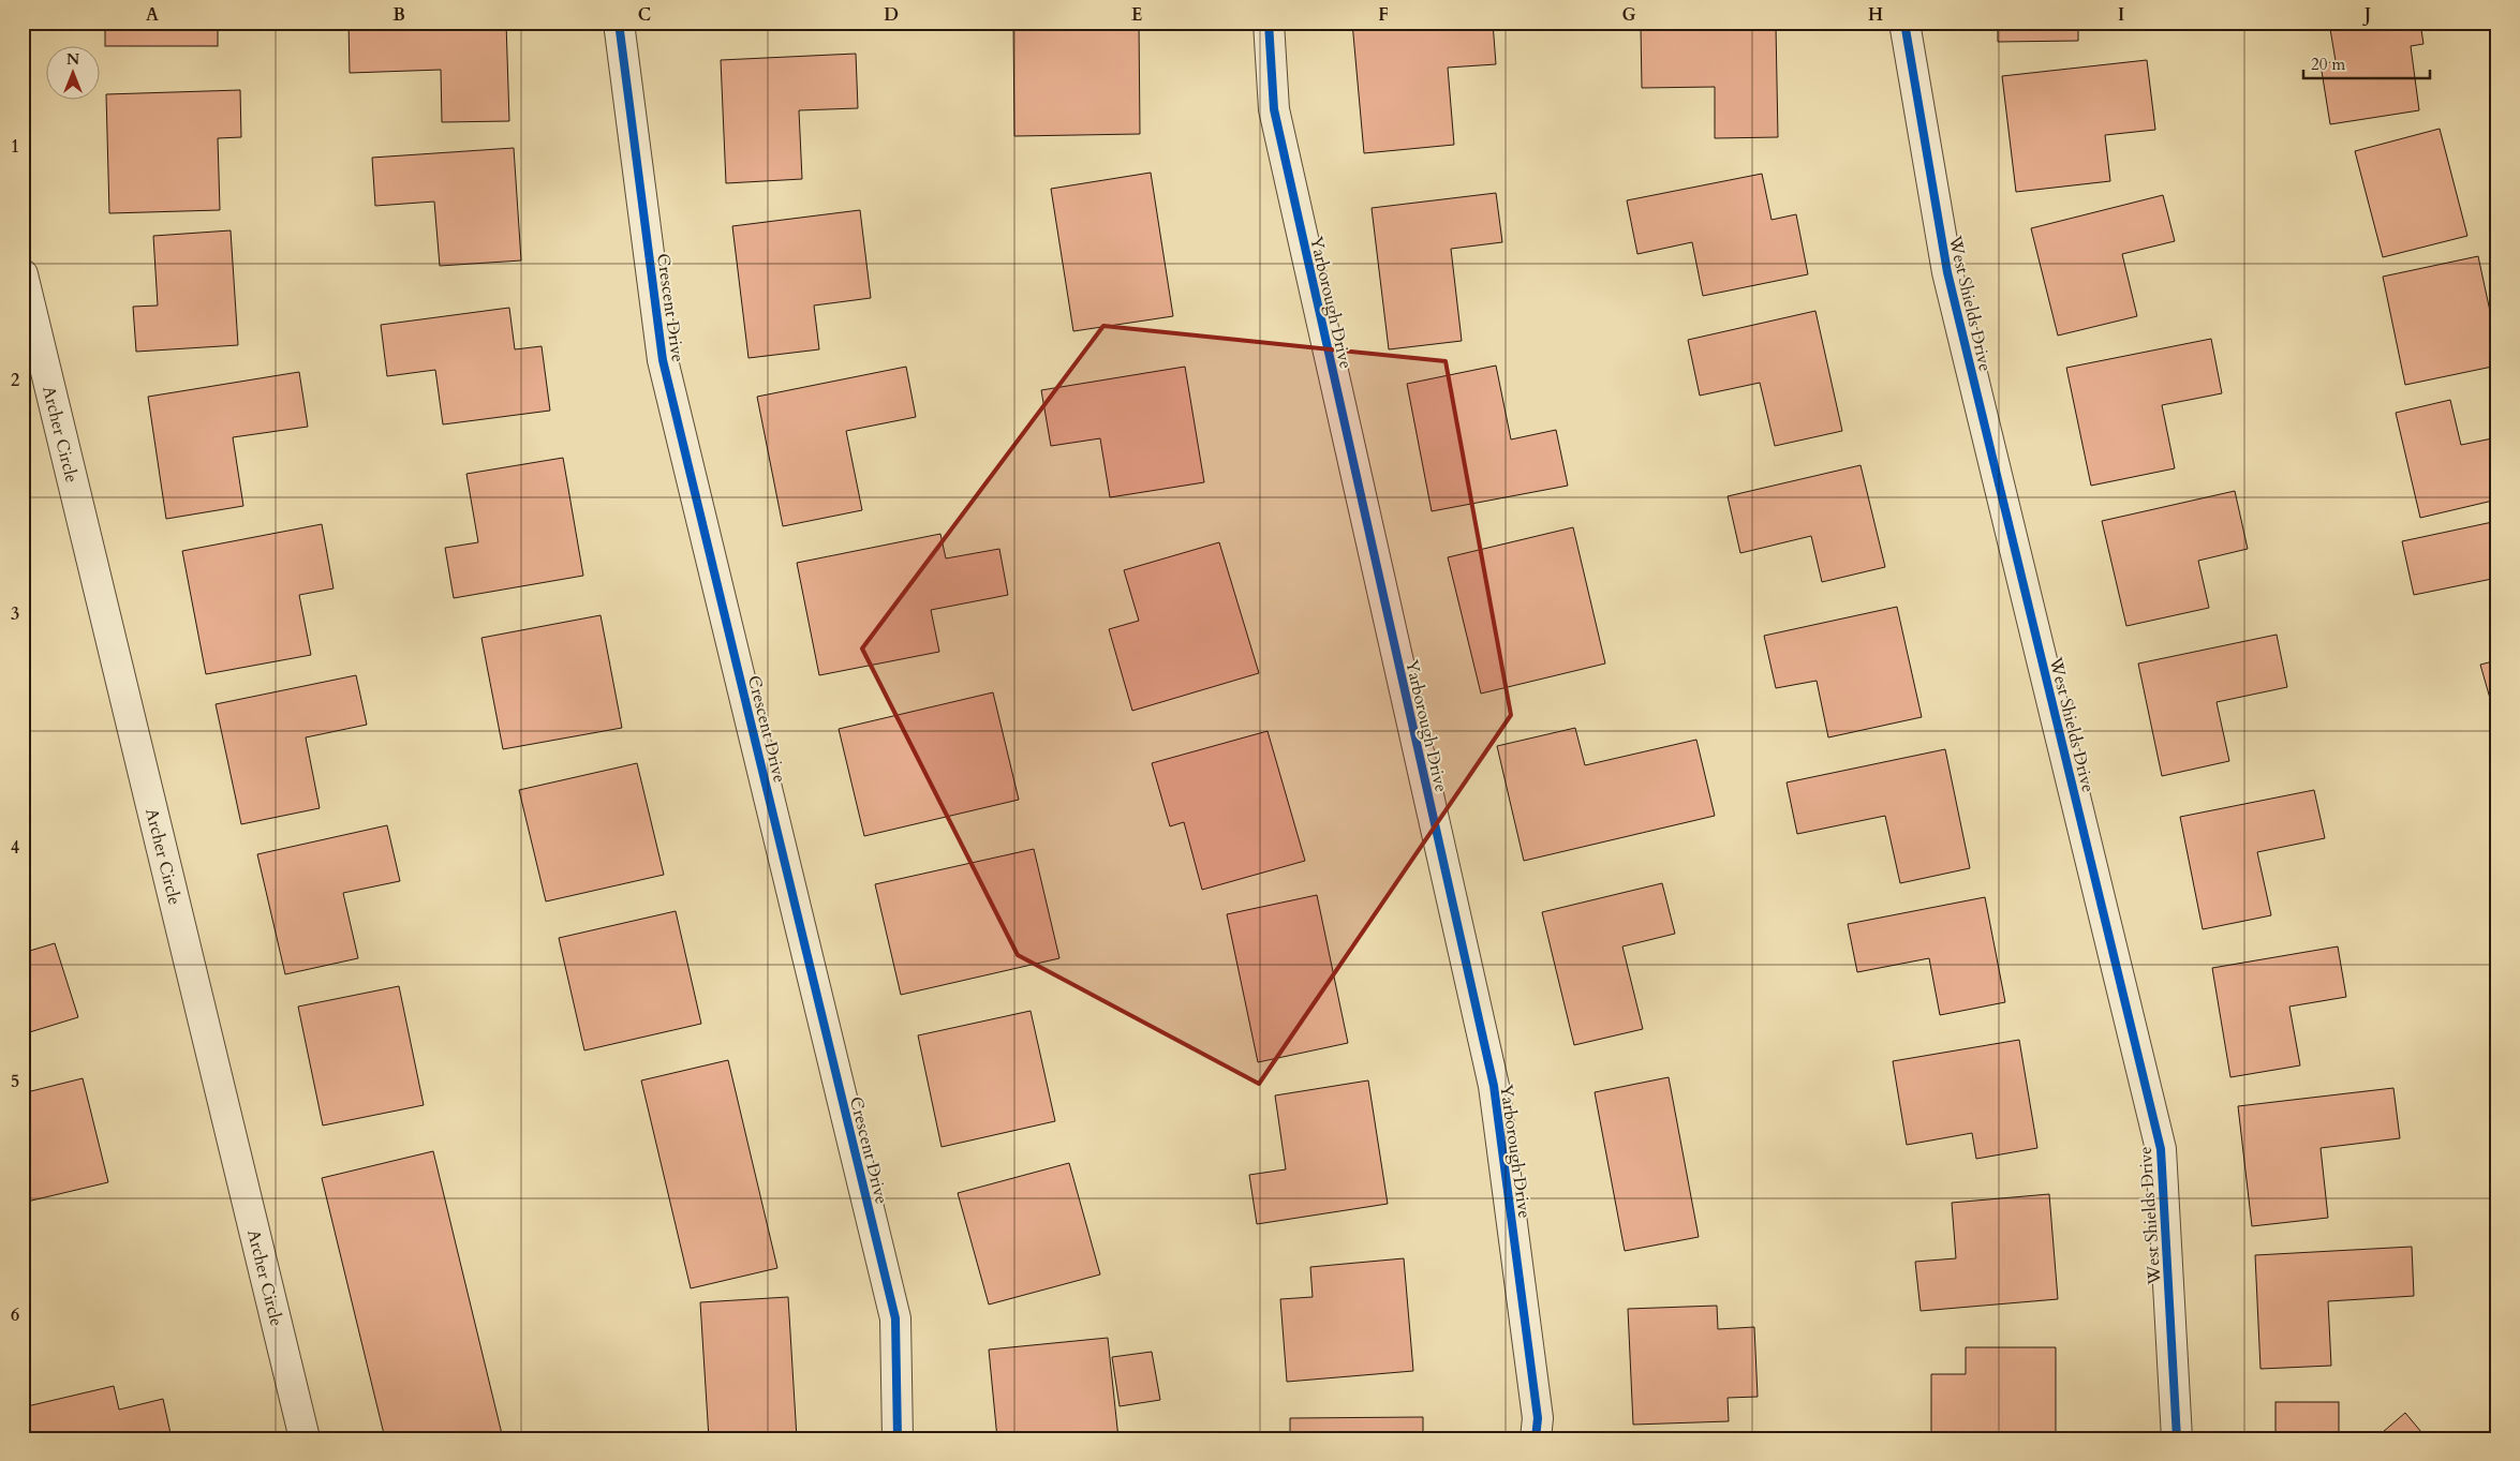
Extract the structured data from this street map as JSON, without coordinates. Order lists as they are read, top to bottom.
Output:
{
  "streets": {
    "street": [
      "Yarborough Drive",
      "West Shields Drive",
      "Crescent Drive",
      "Archer Circle"
    ]
  },
  "scale_bar": "20 m",
  "north": "top",
  "grid": {
    "columns": [
      "A",
      "B",
      "C",
      "D",
      "E",
      "F",
      "G",
      "H",
      "I",
      "J"
    ],
    "rows": [
      "1",
      "2",
      "3",
      "4",
      "5",
      "6"
    ]
  }
}
